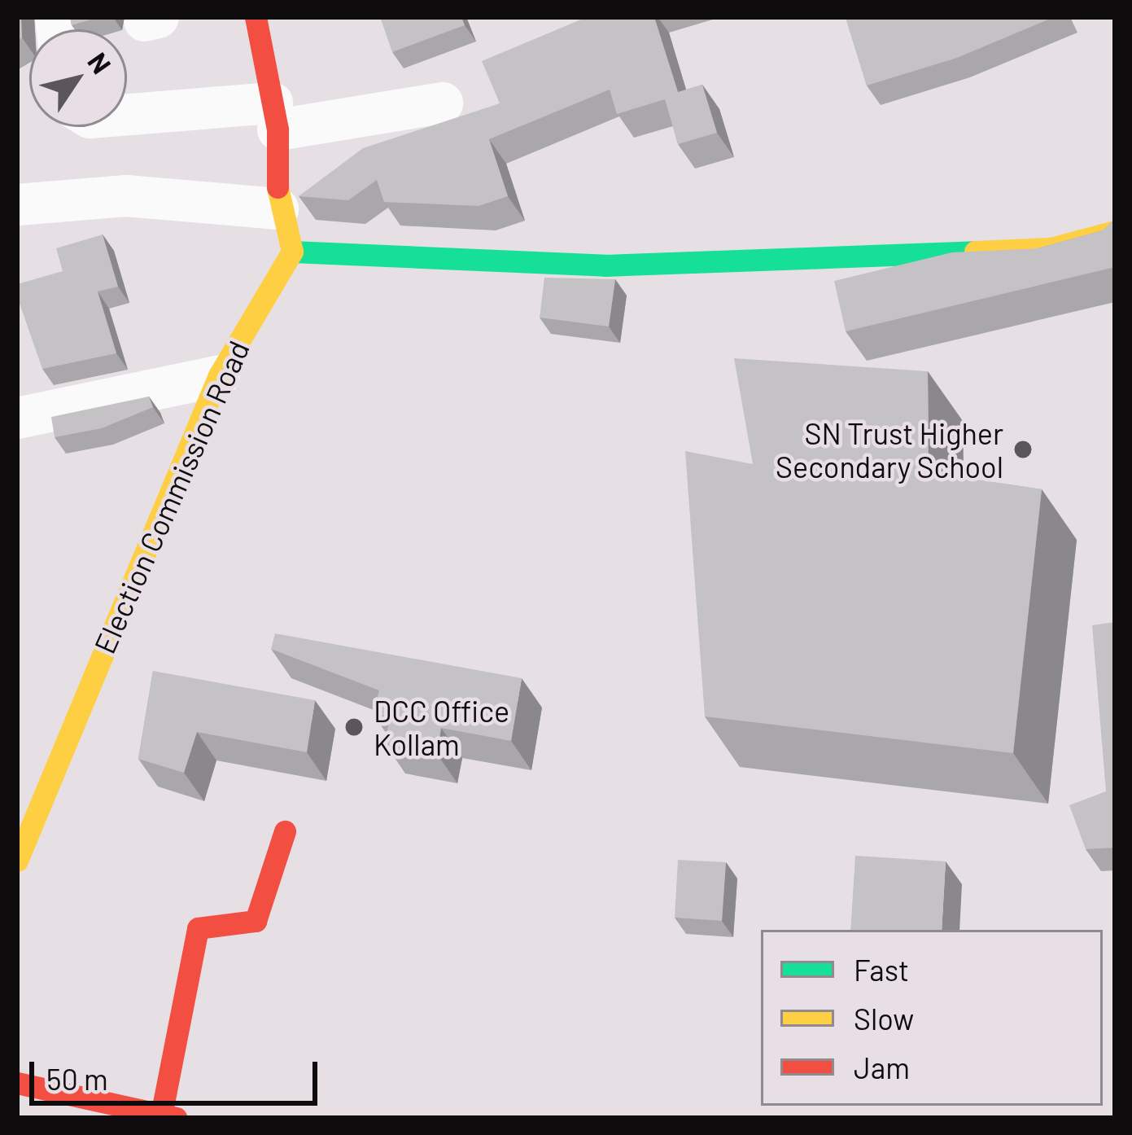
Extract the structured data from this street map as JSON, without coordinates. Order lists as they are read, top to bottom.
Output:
{
  "streets": {
    "street": ["Election Commission Road"]
  },
  "places": ["SN Trust Higher Secondary School", "DCC Office Kollam"],
  "legend": ["Fast", "Slow", "Jam"],
  "scale_bar": "50 m",
  "north": "top right"
}
